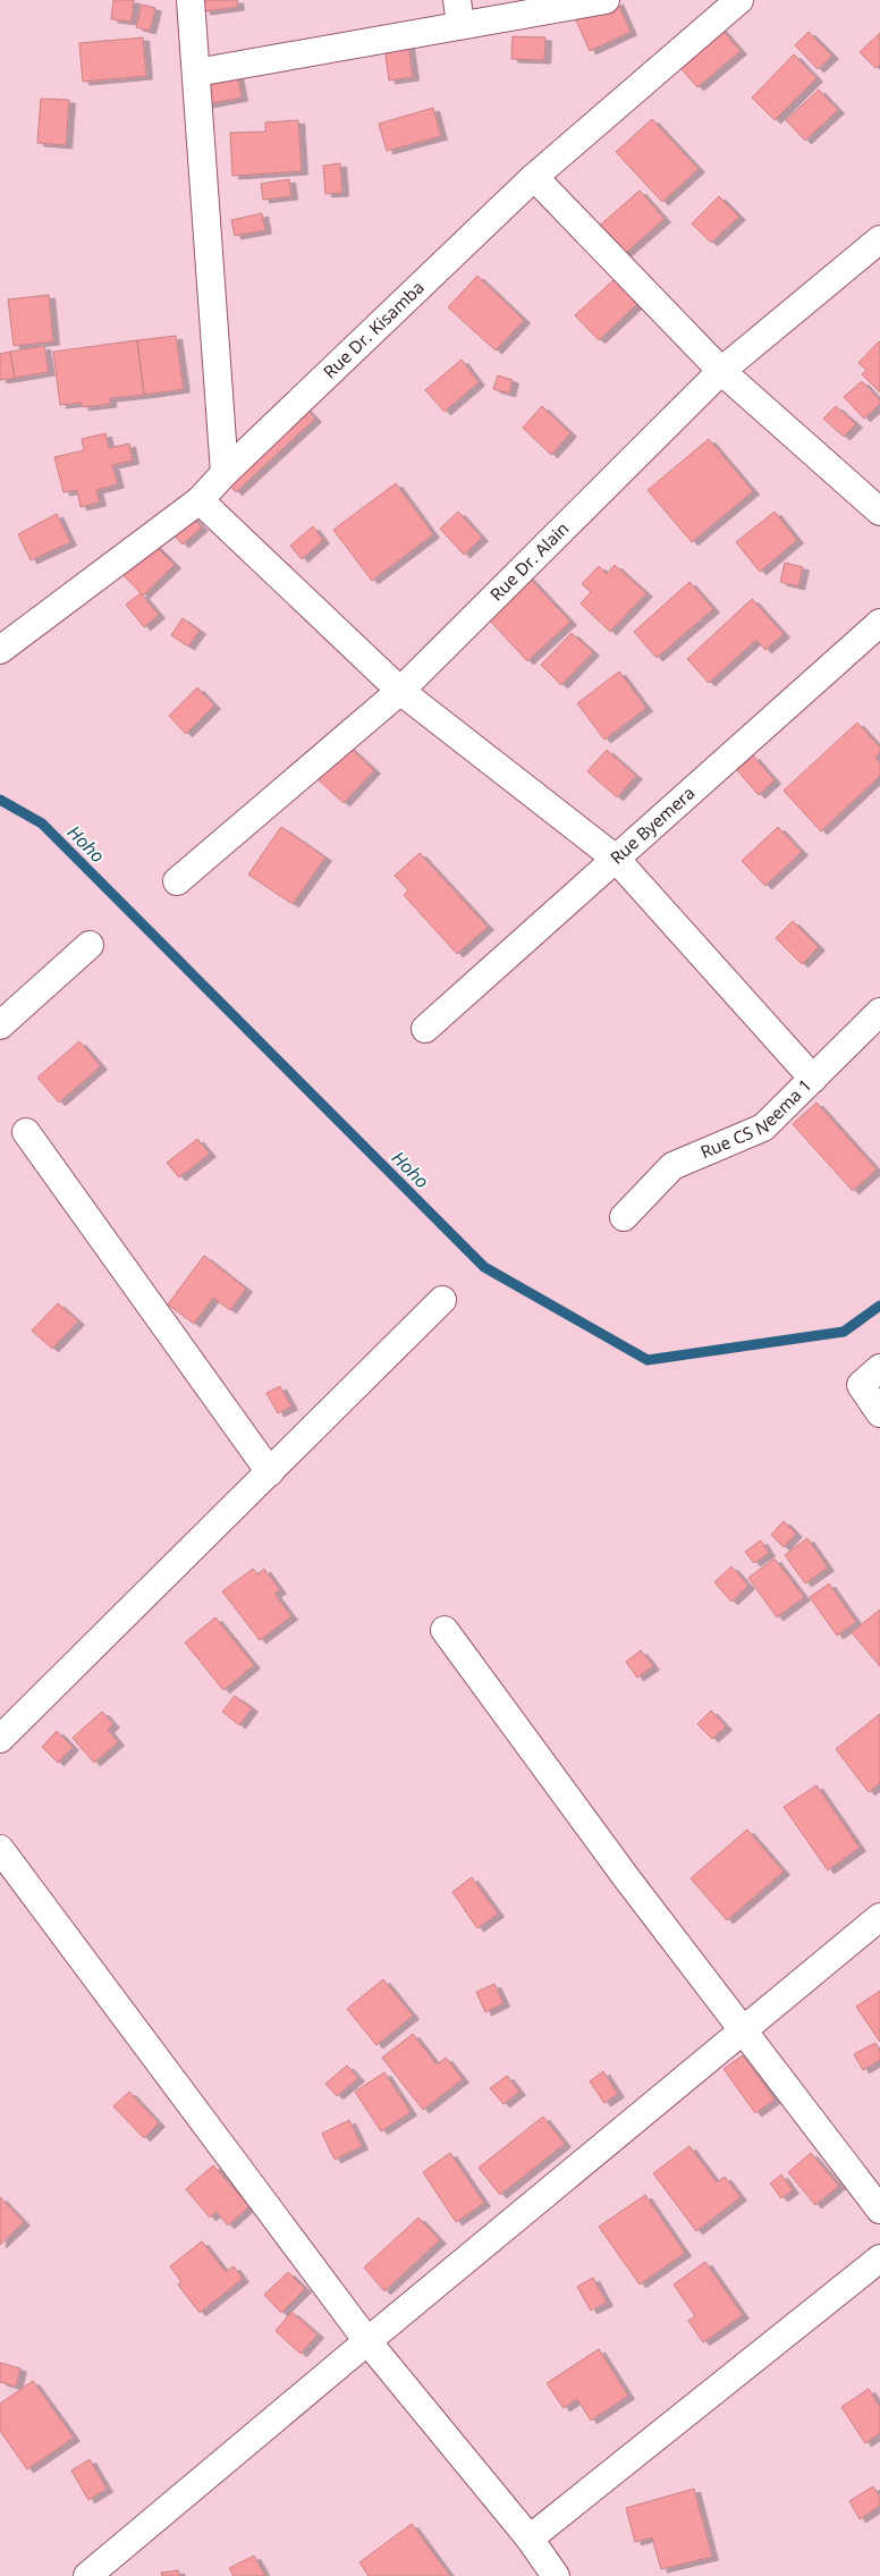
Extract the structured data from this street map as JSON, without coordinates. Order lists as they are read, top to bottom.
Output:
{
  "streets": {
    "street": [
      "Rue Dr. Kisamba",
      "Rue Dr. Alain",
      "Rue Byemera",
      "Rue CS Neema 1"
    ]
  },
  "water": ["Hoho"]
}
